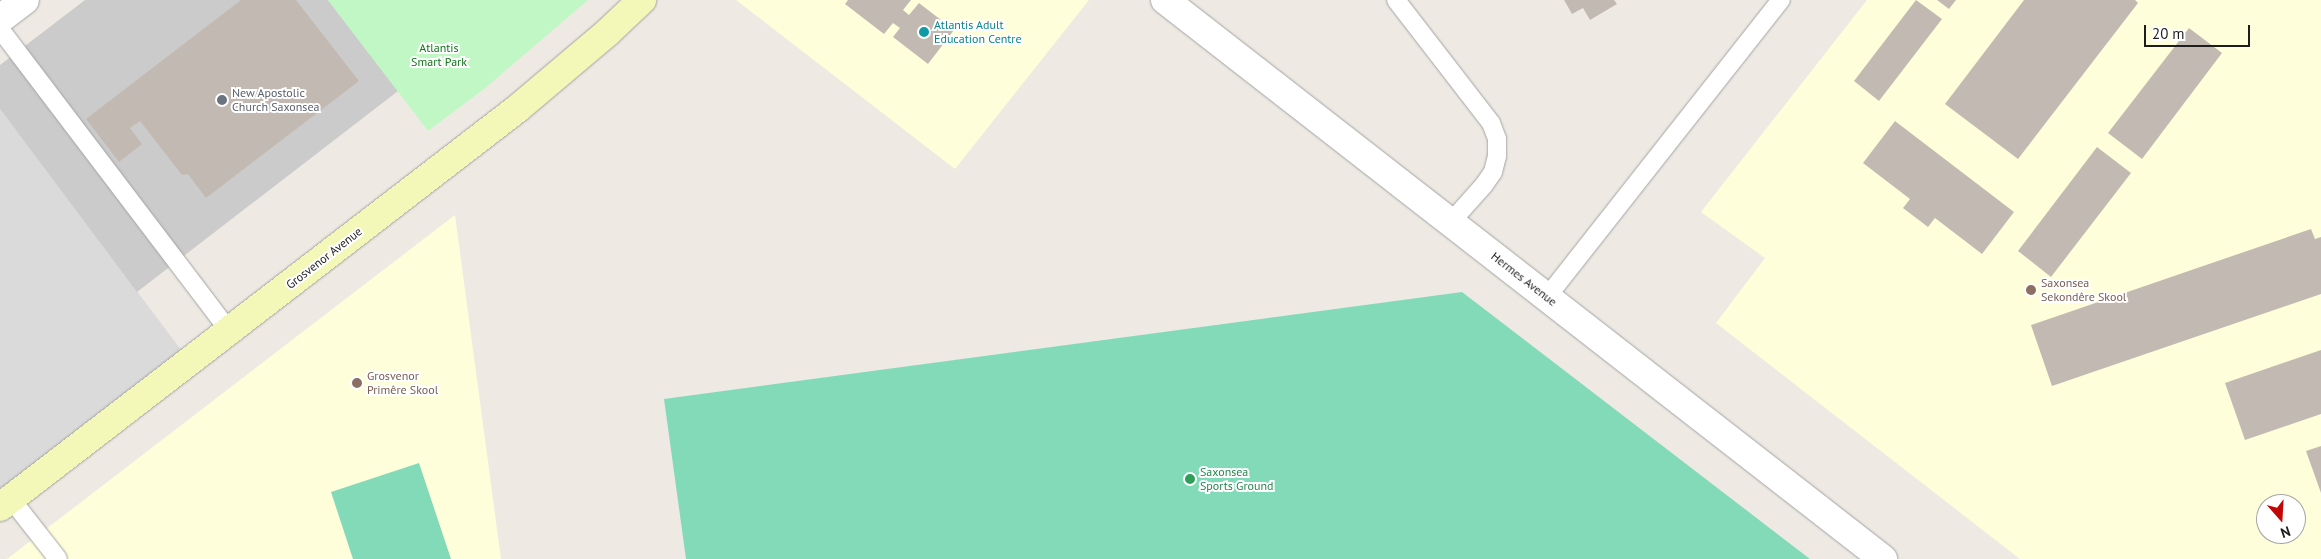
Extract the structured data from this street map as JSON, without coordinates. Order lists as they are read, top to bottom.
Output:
{
  "streets": {
    "street": ["Grosvenor Avenue", "Hermes Avenue"]
  },
  "parks": ["Atlantis Smart Park"],
  "places": [
    "Atlantis Adult Education Centre",
    "New Apostolic Church Saxonsea",
    "Saxonsea Sekondêre Skool",
    "Grosvenor Primêre Skool",
    "Saxonsea Sports Ground"
  ],
  "scale_bar": "20 m",
  "north": "bottom"
}
